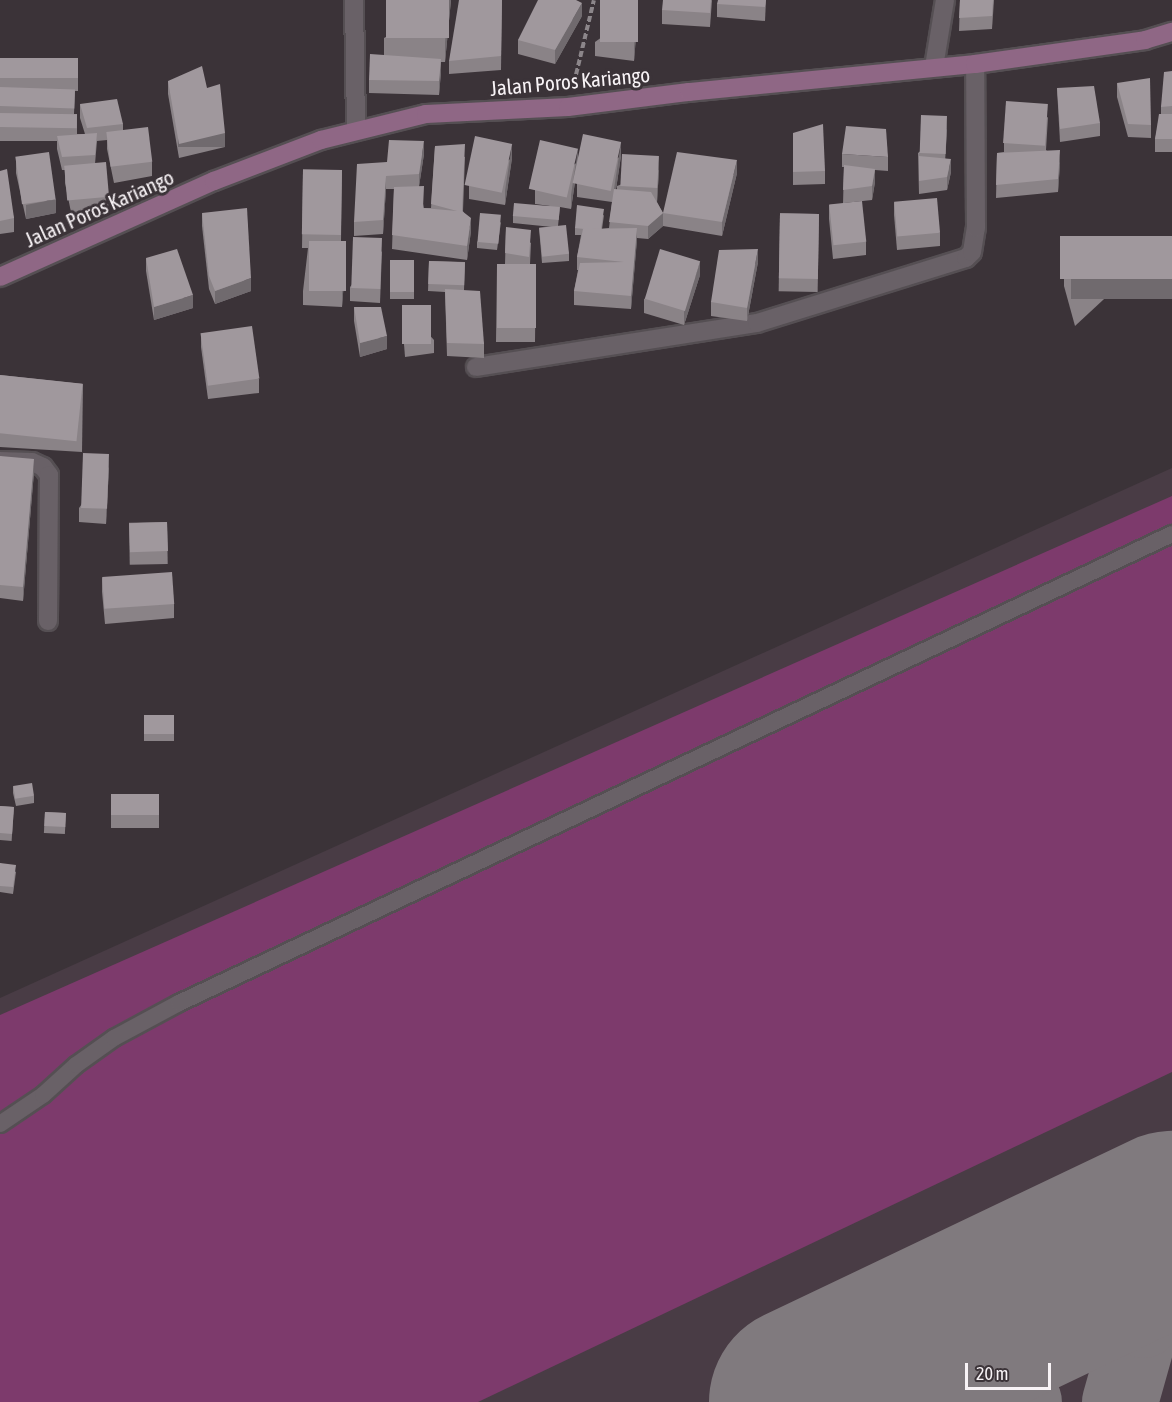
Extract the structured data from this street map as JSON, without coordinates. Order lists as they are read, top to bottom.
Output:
{
  "streets": {
    "main road": ["Jalan Poros Kariango"]
  },
  "scale_bar": "20 m"
}
